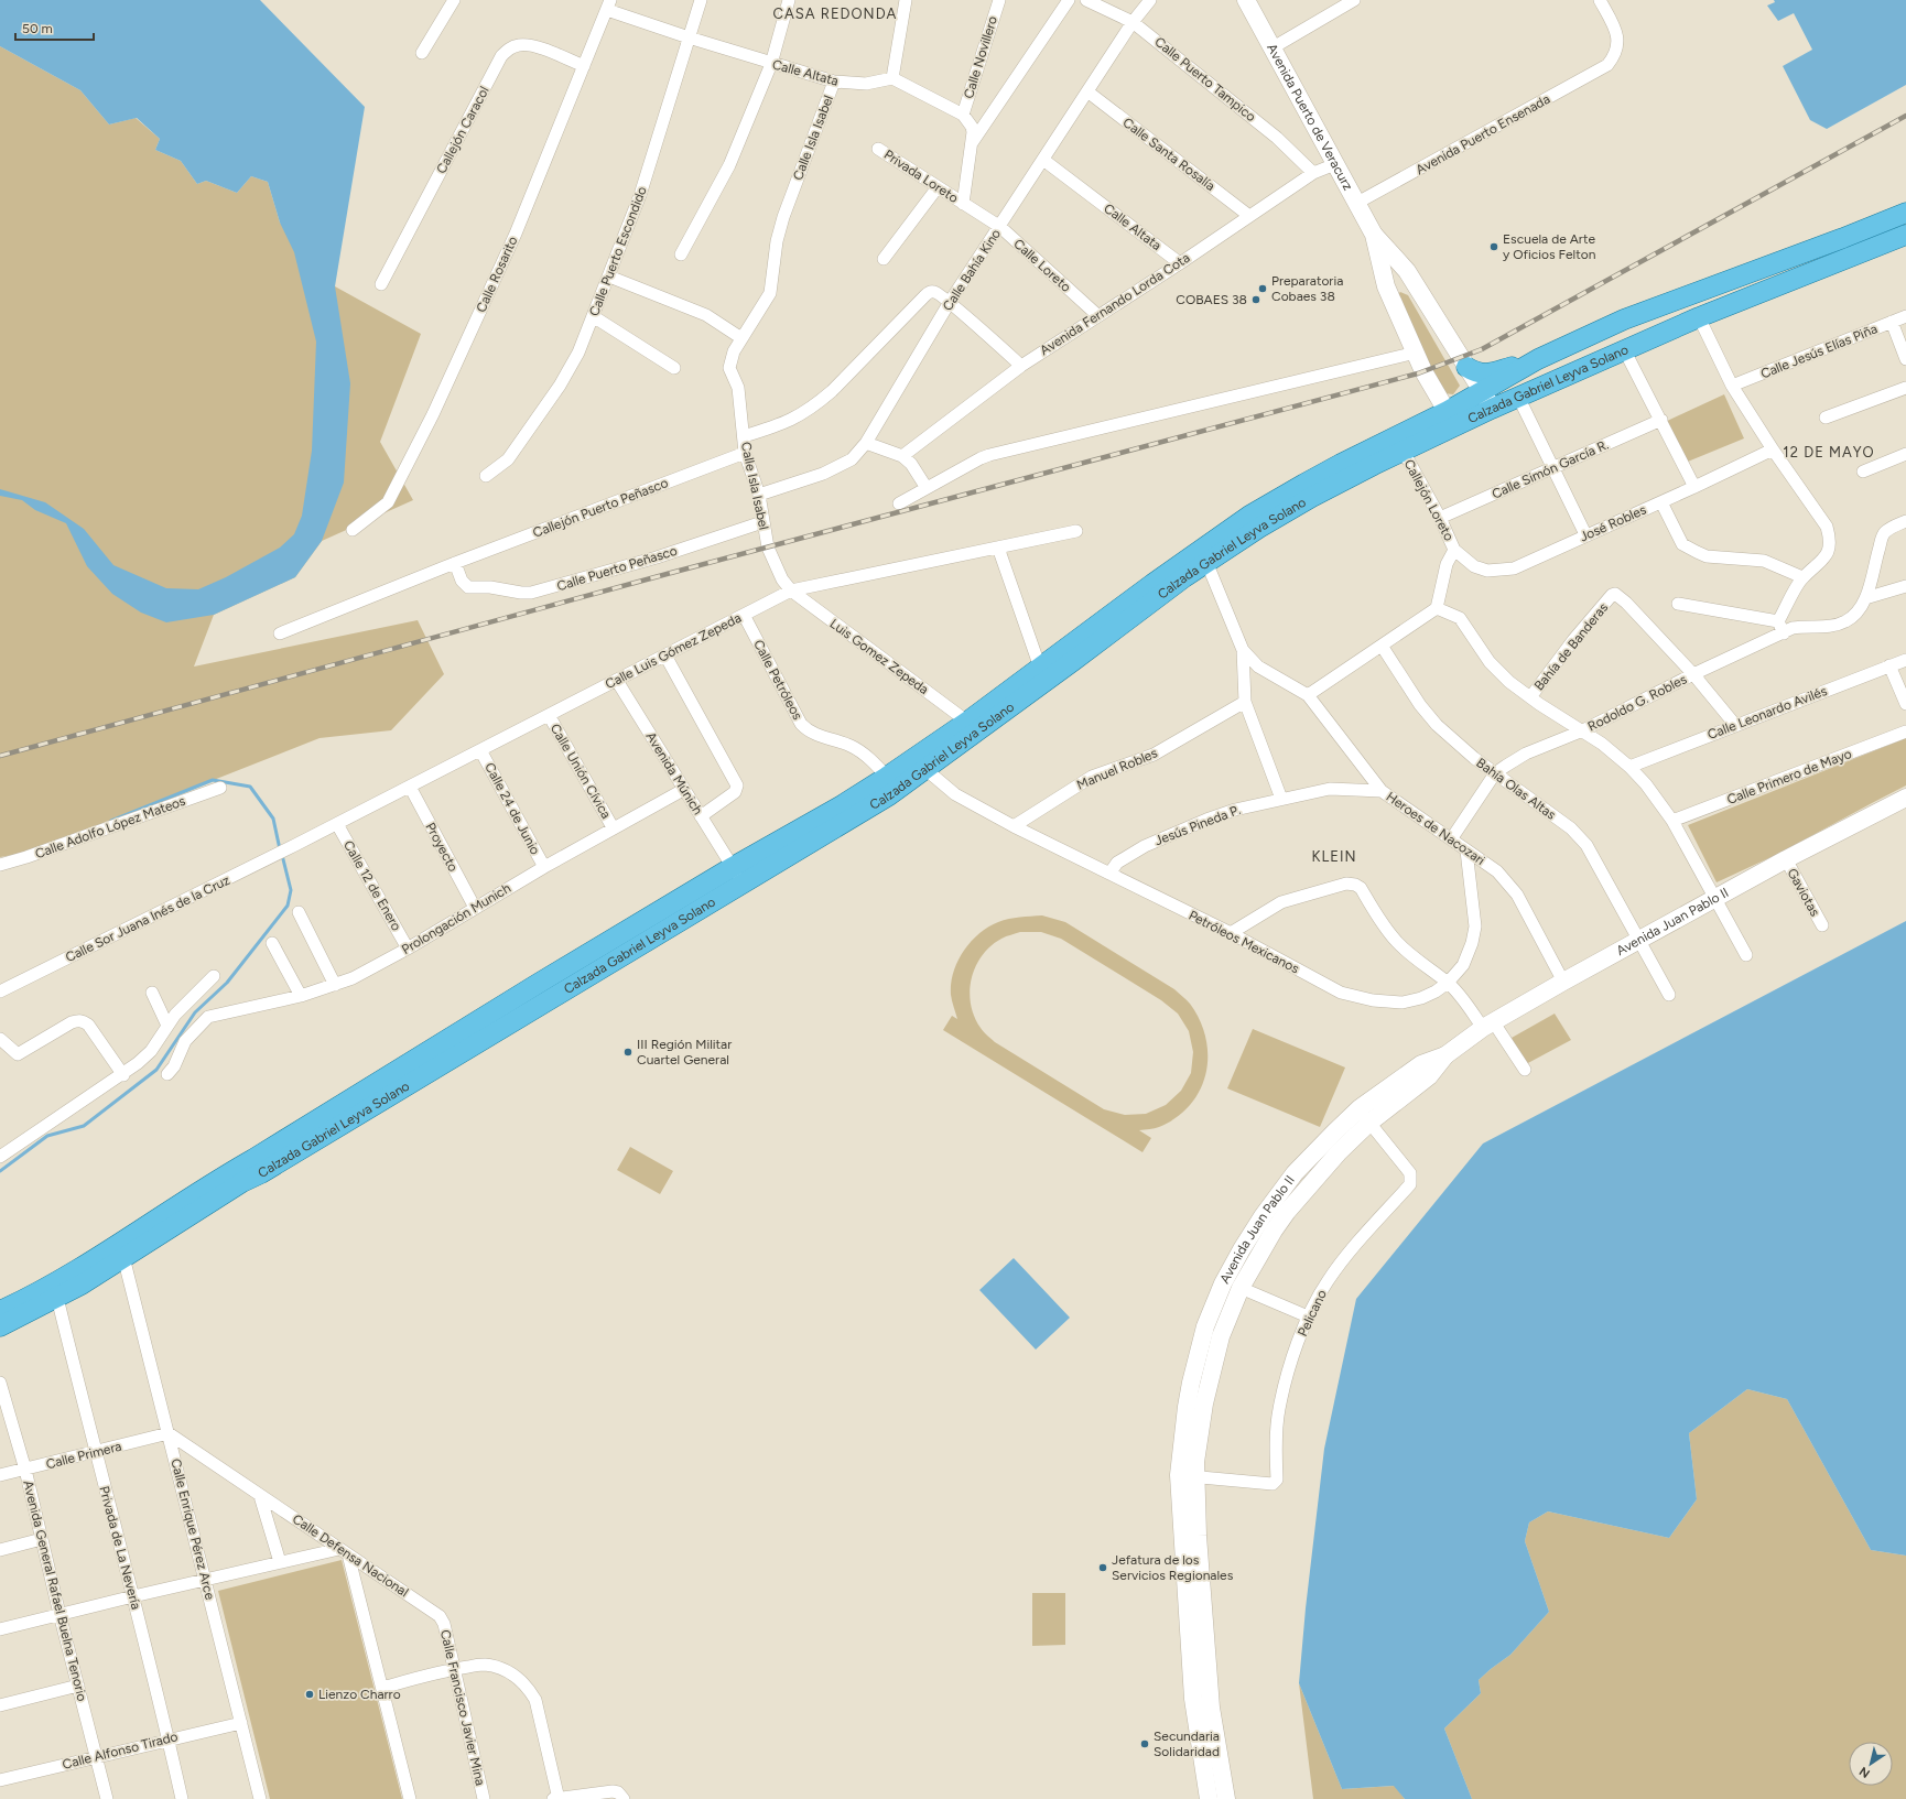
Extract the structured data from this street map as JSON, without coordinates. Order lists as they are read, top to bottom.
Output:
{
  "streets": {
    "main road": ["Avenida Puerto de Veracurz", "Calzada Gabriel Leyva Solano", "Avenida Juan Pablo II"],
    "street": [
      "Calle Novillero",
      "Calle Altata",
      "Calle Puerto Tampico",
      "Callejón Caracol",
      "Avenida Puerto Ensenada",
      "Calle Isla Isabel",
      "Calle Santa Rosalía",
      "Privada Loreto",
      "Calle Puerto Escondido",
      "Calle Loreto",
      "Calle Bahía Kino",
      "Calle Rosarito",
      "Avenida Fernando Lorda Cota",
      "Calle Jesús Elías Piña",
      "Calle Simón García R.",
      "Callejón Loreto",
      "Callejón Puerto Peñasco",
      "José Robles",
      "Calle Puerto Peñasco",
      "Bahía de Banderas",
      "Calle Luis Gómez Zepeda",
      "Luis Gomez Zepeda",
      "Calle Petróleos",
      "Rodoldo G. Robles",
      "Calle Leonardo Avilés",
      "Manuel Robles",
      "Calle Unión Cívica",
      "Avenida Múnich",
      "Calle Primero de Mayo",
      "Bahía Olas Altas",
      "Calle 24 de Junio",
      "Jesús Pineda P.",
      "Calle Adolfo López Mateos",
      "Heroes de Nacozari",
      "Proyecto",
      "Calle 12 de Enero",
      "Gaviotas",
      "Calle Sor Juana Inés de la Cruz",
      "Prolongación Munich",
      "Petróleos Mexicanos",
      "Pelicano",
      "Calle Primera",
      "Calle Enrique Pérez Arce",
      "Privada de La Nevería",
      "Calle Defensa Nacional",
      "Avenida General Rafael Buelna Tenorio",
      "Calle Francisco Javier Mina",
      "Calle Alfonso Tirado"
    ]
  },
  "crossings": [
    ["Calle Altata", "Calle Isla Isabel"],
    ["Calle Altata", "Calle Puerto Escondido"],
    ["Calle Altata", "Calle Bahía Kino"],
    ["Calle Altata", "Calle Rosarito"],
    ["Calle Altata", "Avenida Fernando Lorda Cota"],
    ["Calle Puerto Tampico", "Calle Bahía Kino"],
    ["Calle Puerto Tampico", "Avenida Fernando Lorda Cota"],
    ["Avenida Puerto de Veracurz", "Avenida Puerto Ensenada"],
    ["Avenida Puerto de Veracurz", "Avenida Fernando Lorda Cota"],
    ["Avenida Puerto de Veracurz", "Calzada Gabriel Leyva Solano"],
    ["Callejón Caracol", "Calle Rosarito"],
    ["Calle Isla Isabel", "Calle Bahía Kino"],
    ["Calle Isla Isabel", "Callejón Puerto Peñasco"],
    ["Calle Isla Isabel", "Calle Puerto Peñasco"],
    ["Calle Isla Isabel", "Calle Luis Gómez Zepeda"],
    ["Calle Isla Isabel", "Luis Gomez Zepeda"],
    ["Calle Santa Rosalía", "Calle Bahía Kino"],
    ["Calle Santa Rosalía", "Avenida Fernando Lorda Cota"],
    ["Privada Loreto", "Calle Loreto"],
    ["Calle Loreto", "Calle Bahía Kino"],
    ["Calle Loreto", "Avenida Fernando Lorda Cota"],
    ["Calzada Gabriel Leyva Solano", "Callejón Loreto"],
    ["Calzada Gabriel Leyva Solano", "Luis Gomez Zepeda"],
    ["Calzada Gabriel Leyva Solano", "Calle Petróleos"],
    ["Calzada Gabriel Leyva Solano", "Avenida Múnich"],
    ["Calzada Gabriel Leyva Solano", "Heroes de Nacozari"],
    ["Calzada Gabriel Leyva Solano", "Petróleos Mexicanos"],
    ["Calzada Gabriel Leyva Solano", "Calle Enrique Pérez Arce"],
    ["Calzada Gabriel Leyva Solano", "Privada de La Nevería"],
    ["Calle Simón García R.", "Callejón Loreto"],
    ["Callejón Loreto", "José Robles"],
    ["Callejón Puerto Peñasco", "Calle Puerto Peñasco"],
    ["Bahía de Banderas", "Rodoldo G. Robles"],
    ["Calle Luis Gómez Zepeda", "Luis Gomez Zepeda"],
    ["Calle Luis Gómez Zepeda", "Calle Petróleos"],
    ["Calle Luis Gómez Zepeda", "Calle Unión Cívica"],
    ["Calle Luis Gómez Zepeda", "Avenida Múnich"],
    ["Calle Luis Gómez Zepeda", "Calle 24 de Junio"],
    ["Calle Luis Gómez Zepeda", "Proyecto"],
    ["Calle Luis Gómez Zepeda", "Calle 12 de Enero"],
    ["Calle Luis Gómez Zepeda", "Calle Sor Juana Inés de la Cruz"],
    ["Rodoldo G. Robles", "Bahía Olas Altas"],
    ["Rodoldo G. Robles", "Heroes de Nacozari"],
    ["Manuel Robles", "Petróleos Mexicanos"],
    ["Calle Unión Cívica", "Prolongación Munich"],
    ["Avenida Múnich", "Prolongación Munich"],
    ["Bahía Olas Altas", "Avenida Juan Pablo II"],
    ["Calle 24 de Junio", "Prolongación Munich"],
    ["Jesús Pineda P.", "Heroes de Nacozari"],
    ["Jesús Pineda P.", "Petróleos Mexicanos"],
    ["Heroes de Nacozari", "Avenida Juan Pablo II"],
    ["Heroes de Nacozari", "Petróleos Mexicanos"],
    ["Proyecto", "Prolongación Munich"],
    ["Calle 12 de Enero", "Prolongación Munich"],
    ["Gaviotas", "Avenida Juan Pablo II"],
    ["Avenida Juan Pablo II", "Pelicano"],
    ["Calle Primera", "Calle Enrique Pérez Arce"],
    ["Calle Primera", "Privada de La Nevería"],
    ["Calle Primera", "Calle Defensa Nacional"],
    ["Calle Primera", "Avenida General Rafael Buelna Tenorio"],
    ["Calle Enrique Pérez Arce", "Calle Defensa Nacional"],
    ["Calle Enrique Pérez Arce", "Calle Alfonso Tirado"],
    ["Privada de La Nevería", "Calle Alfonso Tirado"],
    ["Calle Defensa Nacional", "Calle Francisco Javier Mina"],
    ["Avenida General Rafael Buelna Tenorio", "Calle Alfonso Tirado"]
  ],
  "districts": ["CASA REDONDA", "12 DE MAYO", "KLEIN"],
  "places": [
    "Escuela de Arte y Oficios Felton",
    "Preparatoria Cobaes 38",
    "COBAES 38",
    "III Región Militar Cuartel General",
    "Jefatura de los Servicios Regionales",
    "Lienzo Charro",
    "Secundaria Solidaridad"
  ],
  "scale_bar": "50 m",
  "north": "bottom left"
}
